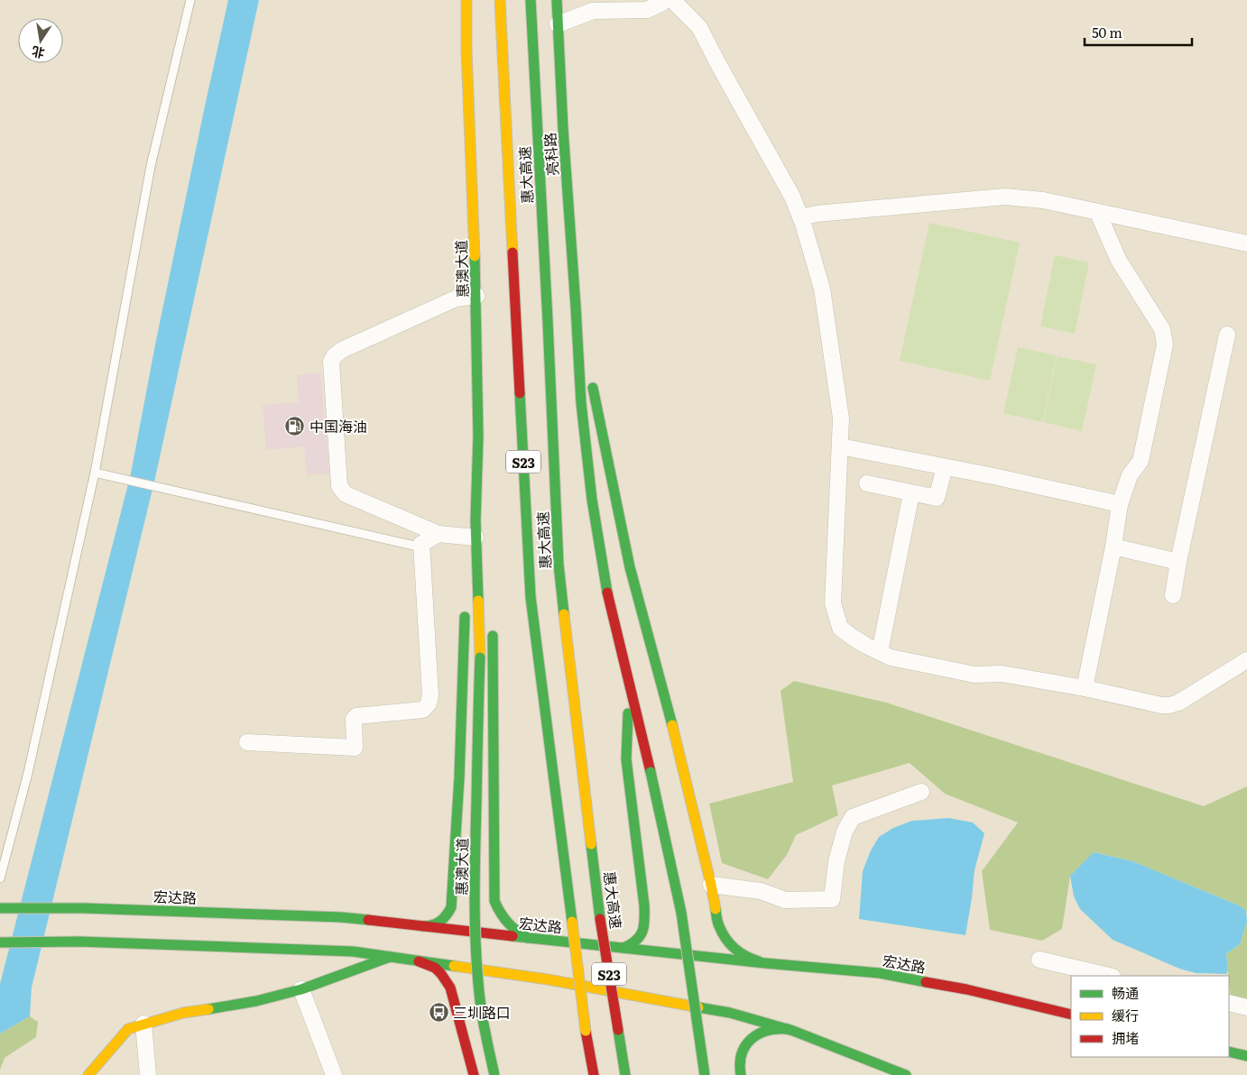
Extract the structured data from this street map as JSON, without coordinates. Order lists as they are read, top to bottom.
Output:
{
  "streets": {
    "main road": [
      "亮科路",
      "惠大高速",
      "惠澳大道",
      "S23",
      "宏达路"
    ]
  },
  "places": {
    "fuel station": ["中国海油"],
    "bus stop": ["三圳路口"]
  },
  "legend": ["畅通", "缓行", "拥堵"],
  "scale_bar": "50 m",
  "north": "bottom"
}
